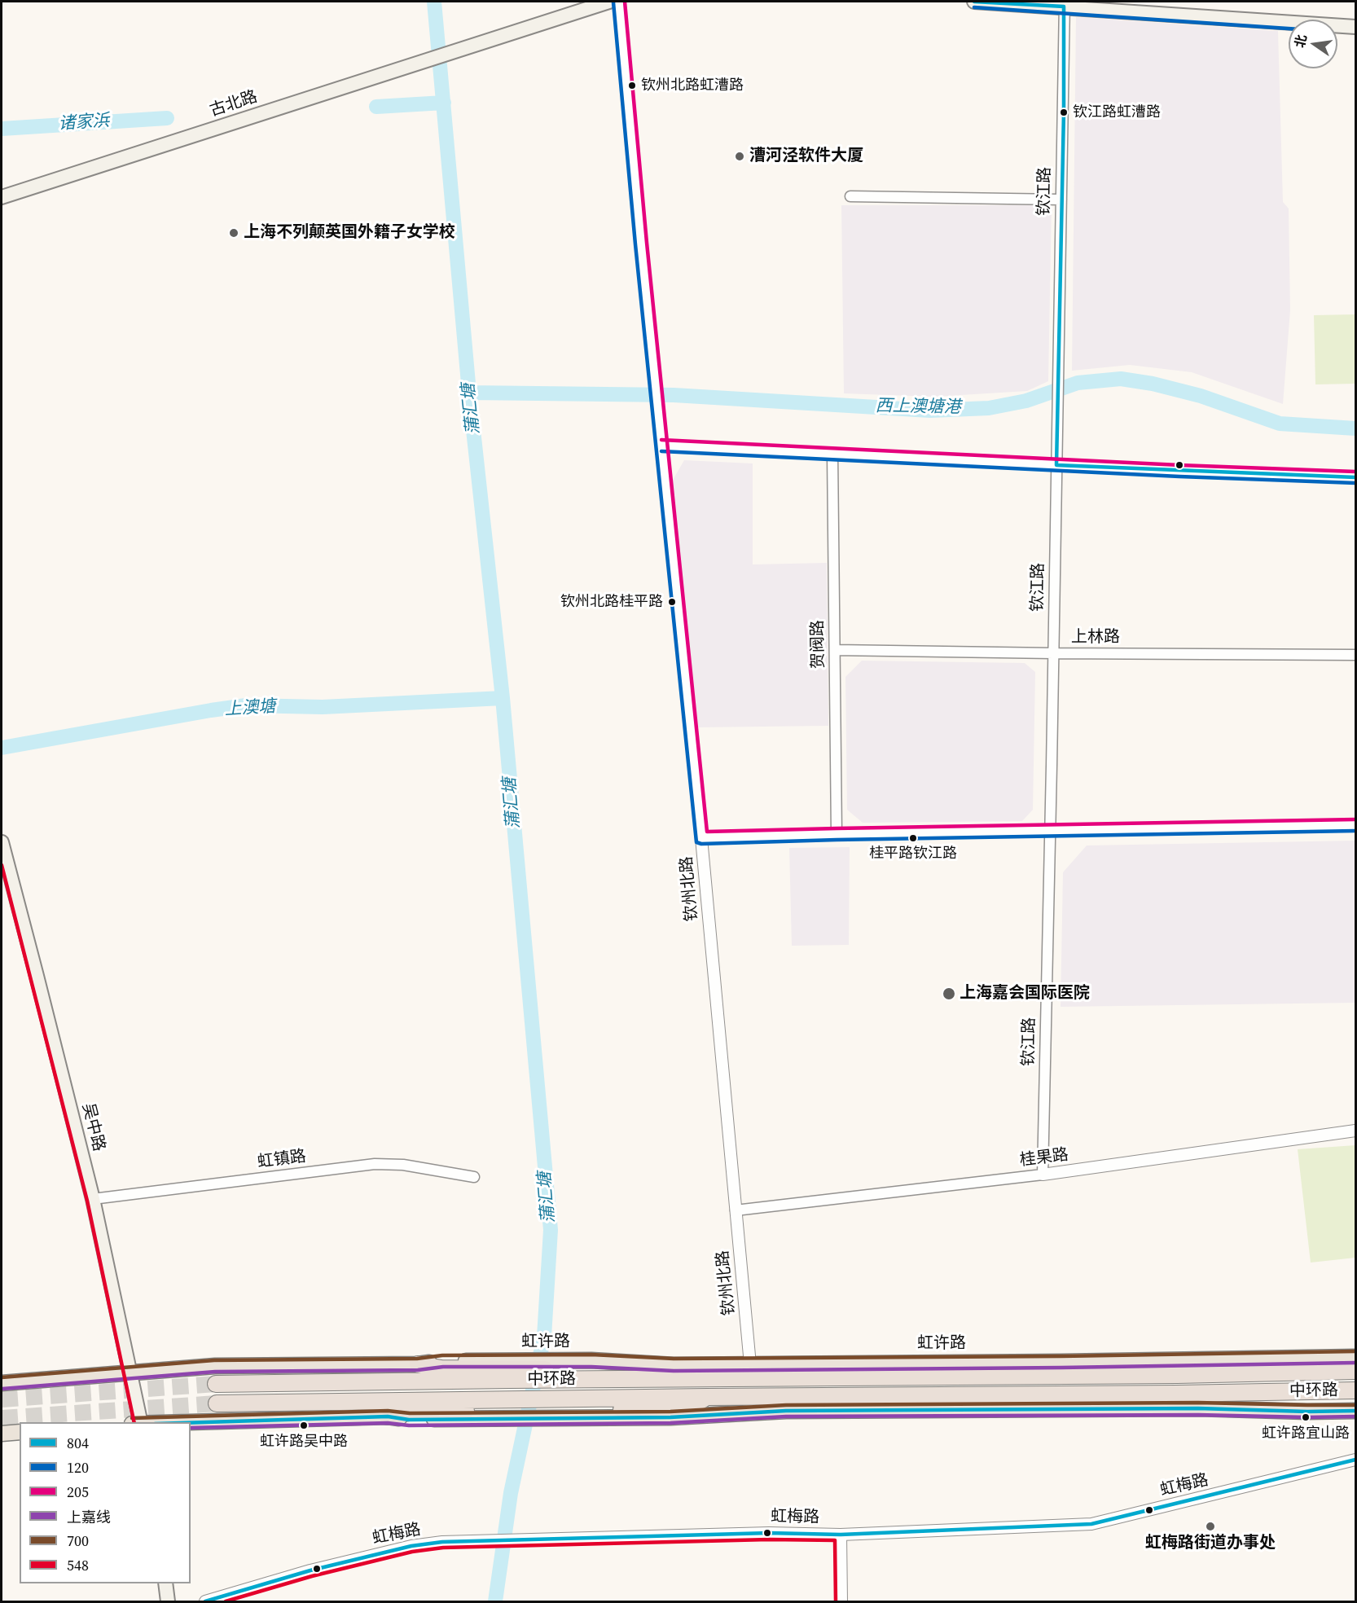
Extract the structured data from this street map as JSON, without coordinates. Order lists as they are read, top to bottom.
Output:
{
  "streets": {
    "highway": ["中环路"],
    "main road": ["古北路", "吴中路", "虹许路"],
    "street": [
      "钦江路",
      "上林路",
      "贺阀路",
      "钦州北路",
      "桂果路",
      "虹镇路",
      "虹梅路"
    ]
  },
  "crossings": [
    ["钦江路", "上林路"],
    ["钦江路", "桂果路"],
    ["上林路", "贺阀路"],
    ["钦州北路", "桂果路"],
    ["钦州北路", "虹许路"],
    ["吴中路", "虹镇路"],
    ["虹许路", "中环路"]
  ],
  "water": [
    "诸家浜",
    "西上澳塘港",
    "蒲汇塘",
    "上澳塘"
  ],
  "places": [
    "钦州北路虹漕路",
    "钦江路虹漕路",
    "漕河泾软件大厦",
    "上海不列颠英国外籍子女学校",
    "钦州北路桂平路",
    "桂平路钦江路",
    "上海嘉会国际医院",
    "虹许路宜山路",
    "虹许路吴中路",
    "虹梅路街道办事处"
  ],
  "lines": [
    "transit line 804",
    "transit line 205",
    "transit line 120",
    "transit line 548",
    "transit line 700",
    "transit line 上嘉线"
  ],
  "legend": [
    "804",
    "120",
    "205",
    "上嘉线",
    "700",
    "548"
  ],
  "north": "left"
}
